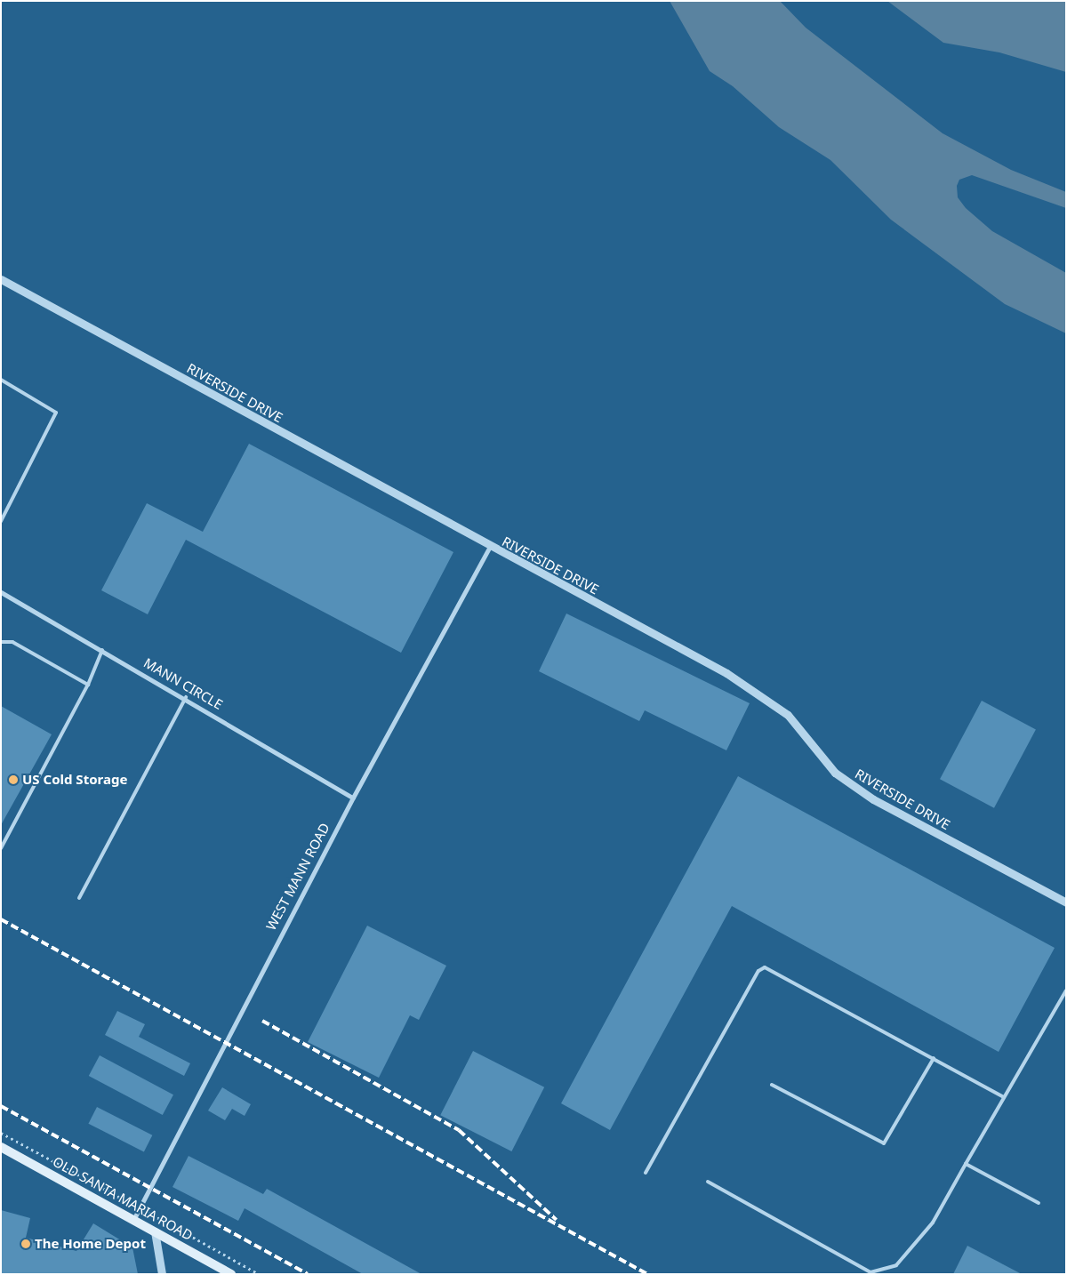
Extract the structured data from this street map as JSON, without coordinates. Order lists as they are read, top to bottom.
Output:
{
  "streets": {
    "main road": ["OLD SANTA MARIA ROAD"],
    "street": ["RIVERSIDE DRIVE", "MANN CIRCLE", "WEST MANN ROAD"]
  },
  "crossings": [
    ["RIVERSIDE DRIVE", "WEST MANN ROAD"],
    ["MANN CIRCLE", "WEST MANN ROAD"],
    ["WEST MANN ROAD", "OLD SANTA MARIA ROAD"]
  ],
  "places": ["US Cold Storage", "The Home Depot"]
}
